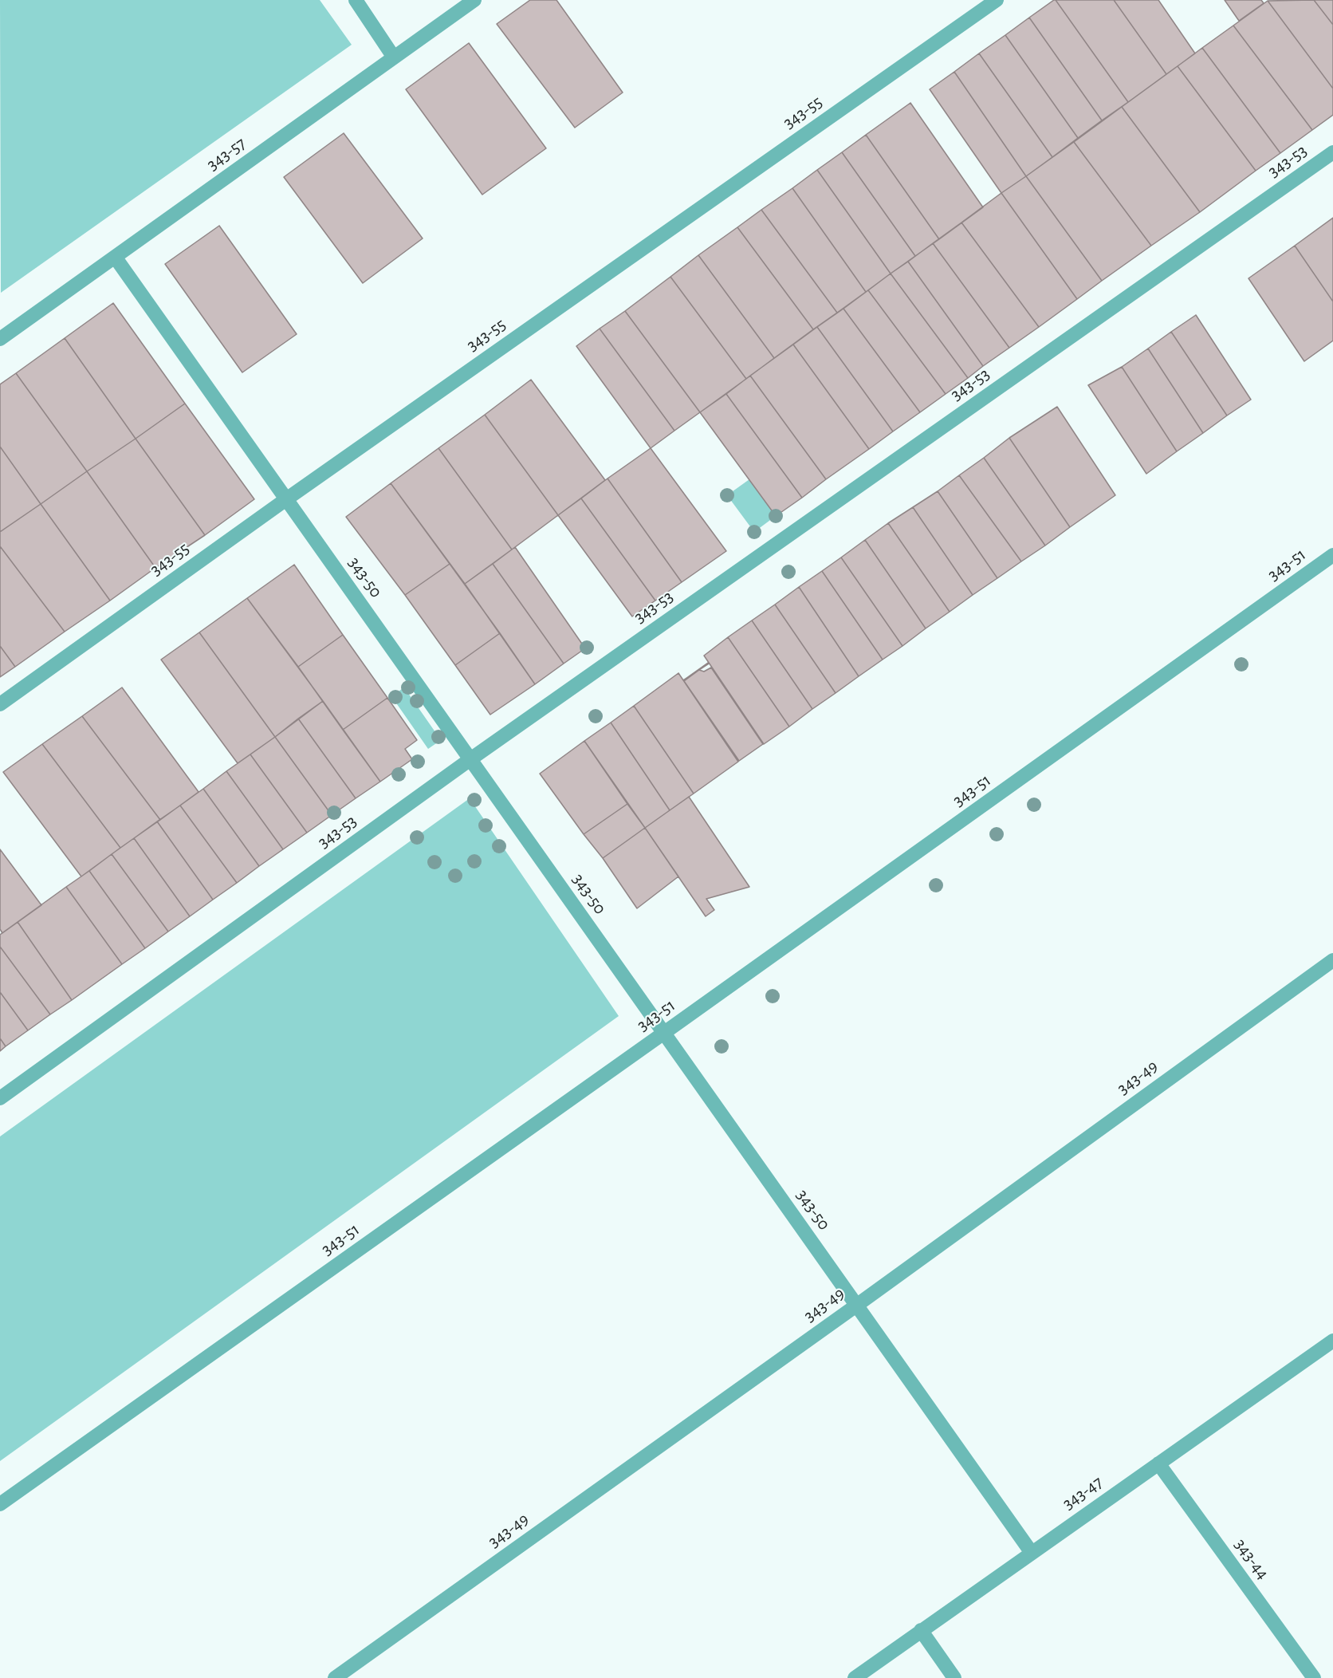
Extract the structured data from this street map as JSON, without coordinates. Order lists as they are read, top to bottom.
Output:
{
  "streets": {
    "street": [
      "343-55",
      "343-57",
      "343-53",
      "343-51",
      "343-50",
      "343-49",
      "343-47",
      "343-44"
    ]
  },
  "crossings": [
    ["343-55", "343-50"],
    ["343-57", "343-50"],
    ["343-53", "343-50"],
    ["343-51", "343-50"],
    ["343-50", "343-49"],
    ["343-50", "343-47"],
    ["343-47", "343-44"]
  ]
}
